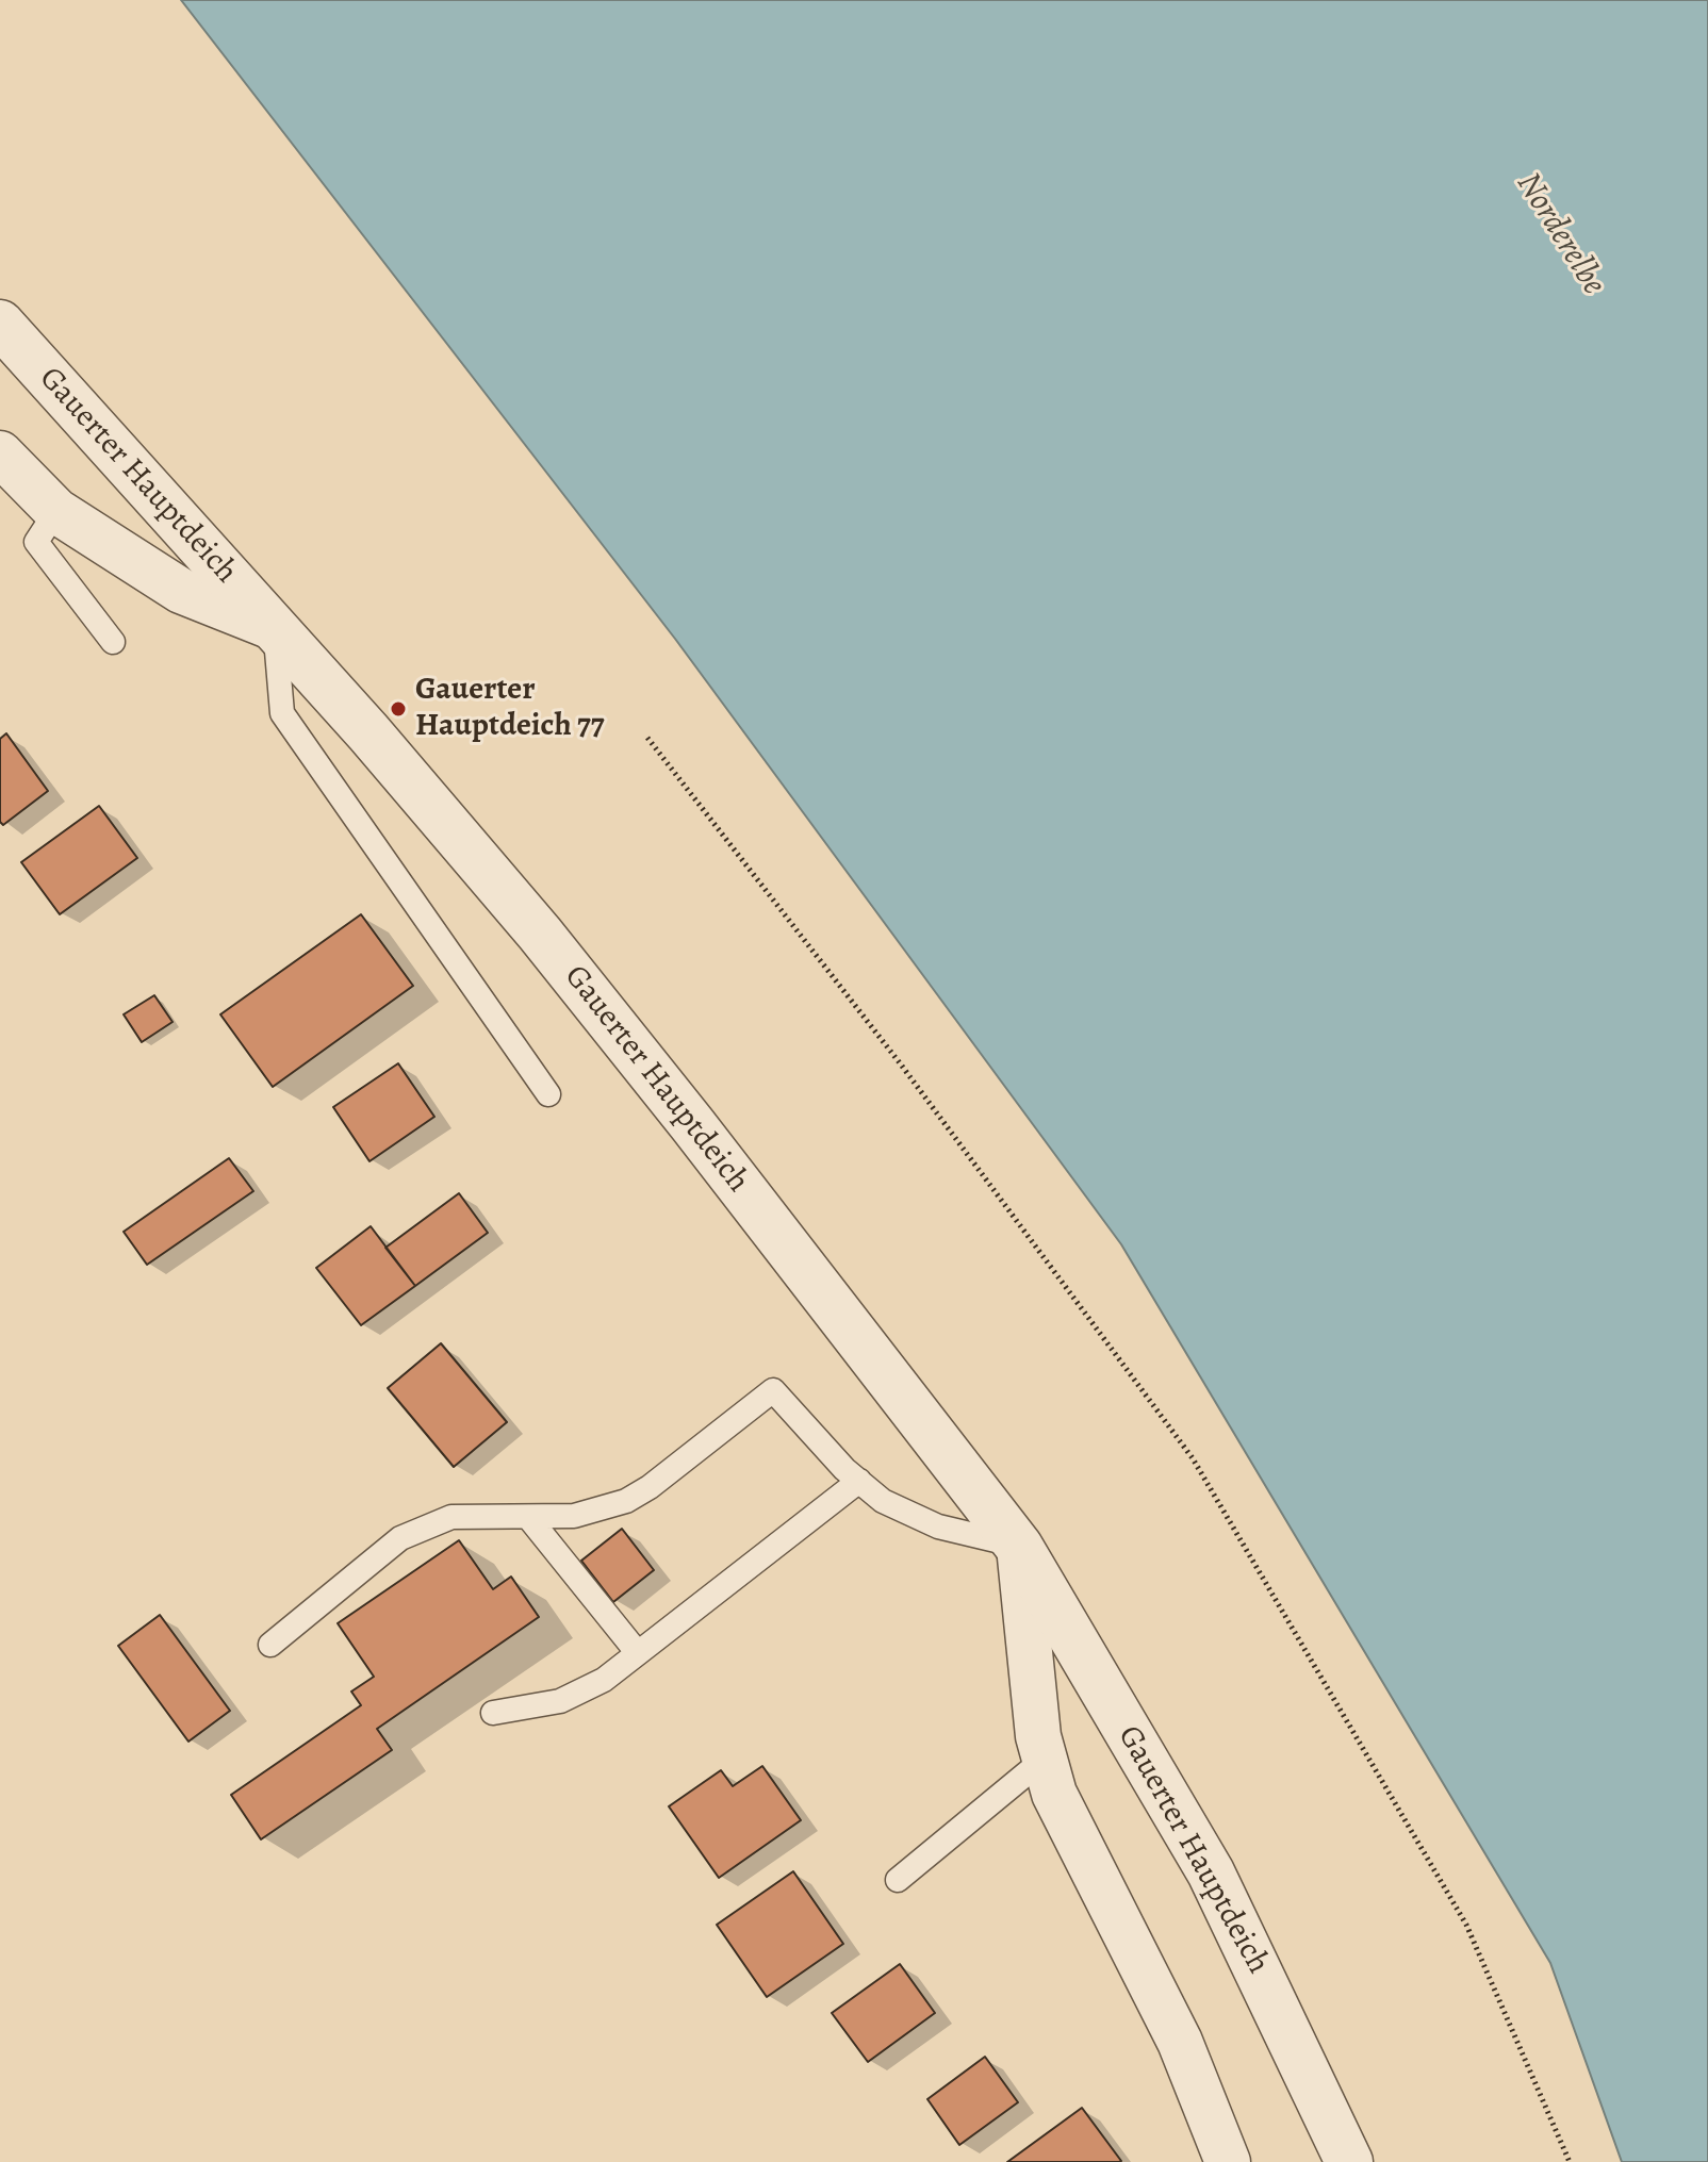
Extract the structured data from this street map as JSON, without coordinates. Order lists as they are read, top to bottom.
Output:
{
  "streets": {
    "street": ["Gauerter Hauptdeich"]
  },
  "water": ["Norderelbe"],
  "places": ["Gauerter Hauptdeich 77"]
}
